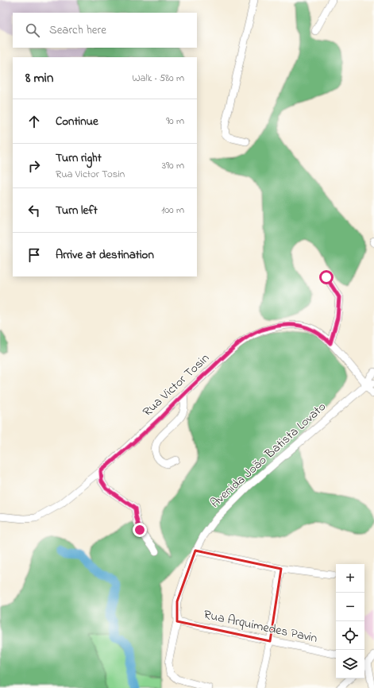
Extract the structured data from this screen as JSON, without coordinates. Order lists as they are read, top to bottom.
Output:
{
  "streets": {
    "street": ["Rua Victor Tosin", "Avenida João Batista Lovato", "Rua Arquimedes Pavin"]
  },
  "crossings": [
    ["Rua Victor Tosin", "Avenida João Batista Lovato"],
    ["Avenida João Batista Lovato", "Rua Arquimedes Pavin"]
  ],
  "page": {
    "search": "Search here",
    "heading": ["8 min", "Walk · 580 m"],
    "list": [
      ["Continue", "90 m"],
      ["Turn right", "Rua Victor Tosin", "390 m"],
      ["Turn left", "100 m"],
      "Arrive at destination"
    ],
    "map_buttons": ["+", "−"]
  }
}
